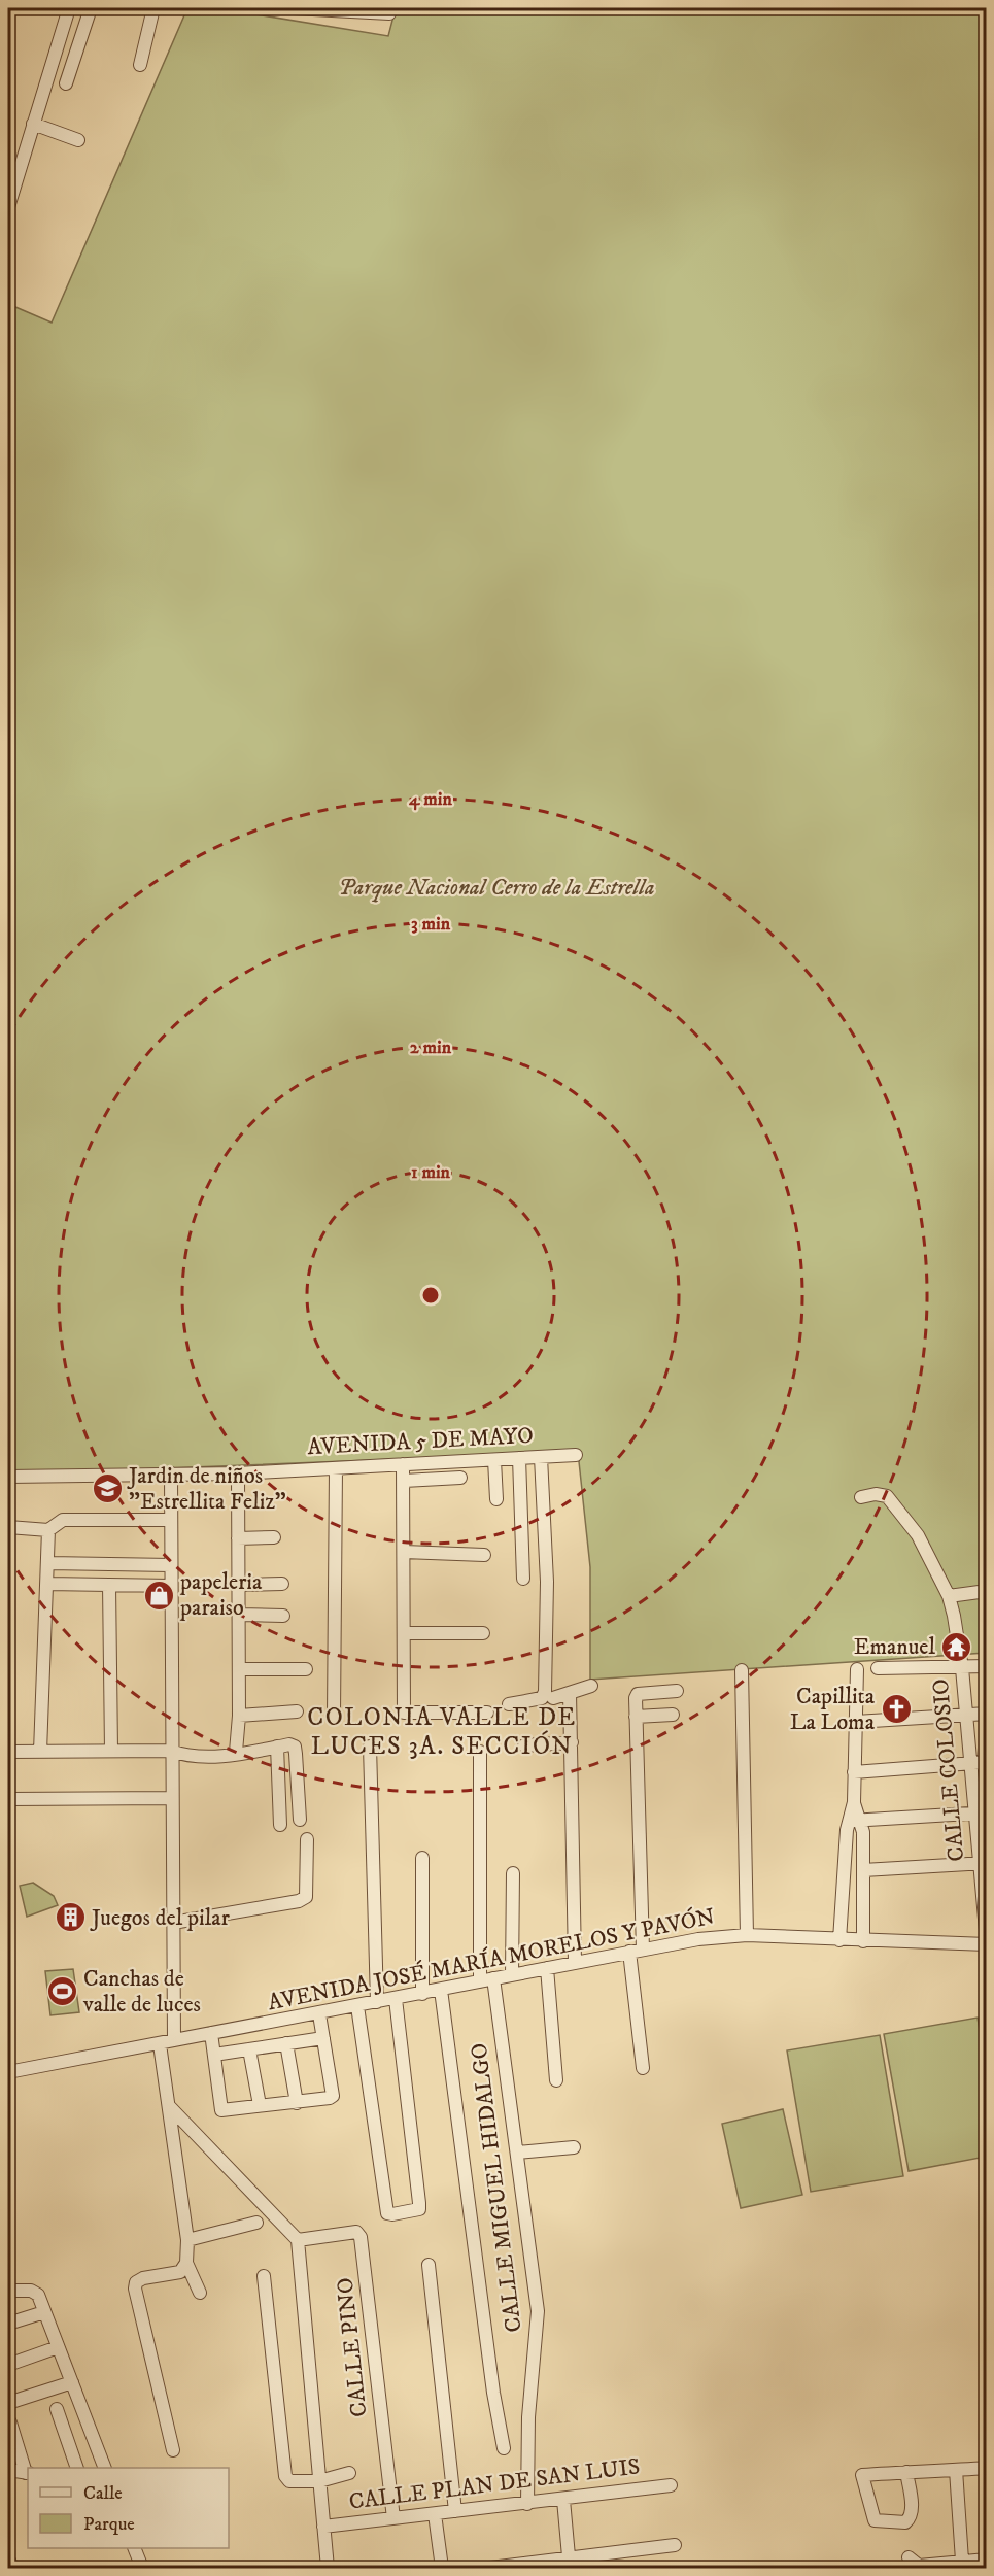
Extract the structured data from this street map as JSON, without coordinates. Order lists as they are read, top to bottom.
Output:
{
  "streets": {
    "street": [
      "AVENIDA 5 DE MAYO",
      "CALLE COLOSIO",
      "AVENIDA JOSÉ MARÍA MORELOS Y PAVÓN",
      "CALLE MIGUEL HIDALGO",
      "CALLE PINO",
      "CALLE PLAN DE SAN LUIS"
    ]
  },
  "crossings": [
    ["CALLE COLOSIO", "AVENIDA JOSÉ MARÍA MORELOS Y PAVÓN"],
    ["AVENIDA JOSÉ MARÍA MORELOS Y PAVÓN", "CALLE MIGUEL HIDALGO"],
    ["CALLE MIGUEL HIDALGO", "CALLE PLAN DE SAN LUIS"],
    ["CALLE PINO", "CALLE PLAN DE SAN LUIS"]
  ],
  "districts": ["COLONIA VALLE DE LUCES 3A. SECCIÓN"],
  "parks": ["Parque Nacional Cerro de la Estrella"],
  "places": {
    "school or university": ["Jardin de niños \"Estrellita Feliz\""],
    "shop": ["papeleria paraiso"],
    "temple": ["Emanuel"],
    "church": ["Capillita La Loma"],
    "building": ["Juegos del pilar"],
    "sports": ["Canchas de valle de luces"]
  },
  "legend": ["Calle", "Parque"],
  "rings": [
    "4 min",
    "3 min",
    "2 min",
    "1 min"
  ]
}
